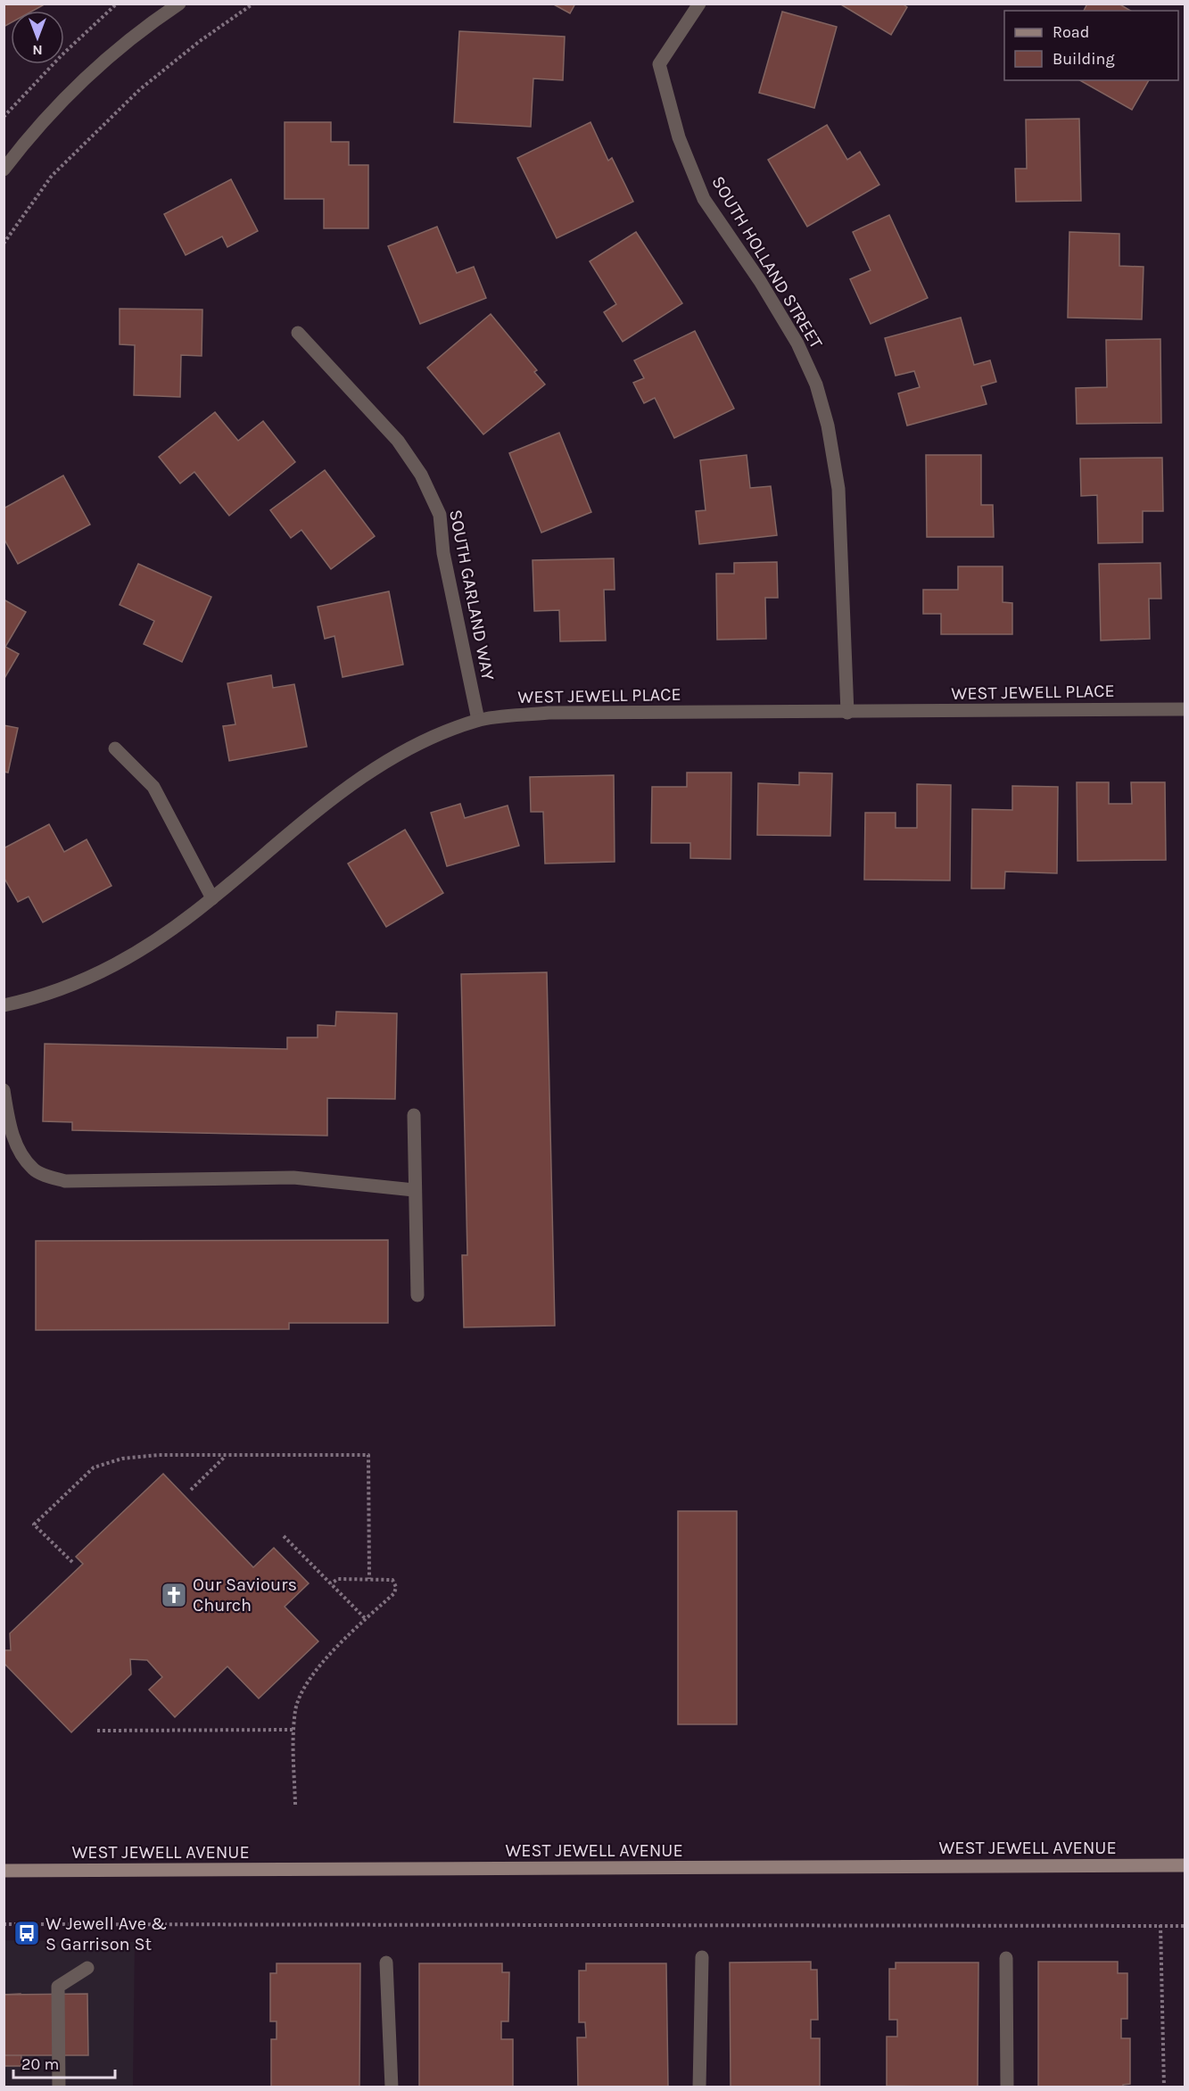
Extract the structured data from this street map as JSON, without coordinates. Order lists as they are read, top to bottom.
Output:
{
  "streets": {
    "main road": ["WEST JEWELL AVENUE"],
    "street": ["SOUTH HOLLAND STREET", "SOUTH GARLAND WAY", "WEST JEWELL PLACE"]
  },
  "crossings": [
    ["SOUTH HOLLAND STREET", "WEST JEWELL PLACE"],
    ["SOUTH GARLAND WAY", "WEST JEWELL PLACE"]
  ],
  "places": {
    "church": ["Our Saviours Church"],
    "bus stop": ["W Jewell Ave & S Garrison St"]
  },
  "legend": ["Road", "Building"],
  "scale_bar": "20 m",
  "north": "bottom"
}
